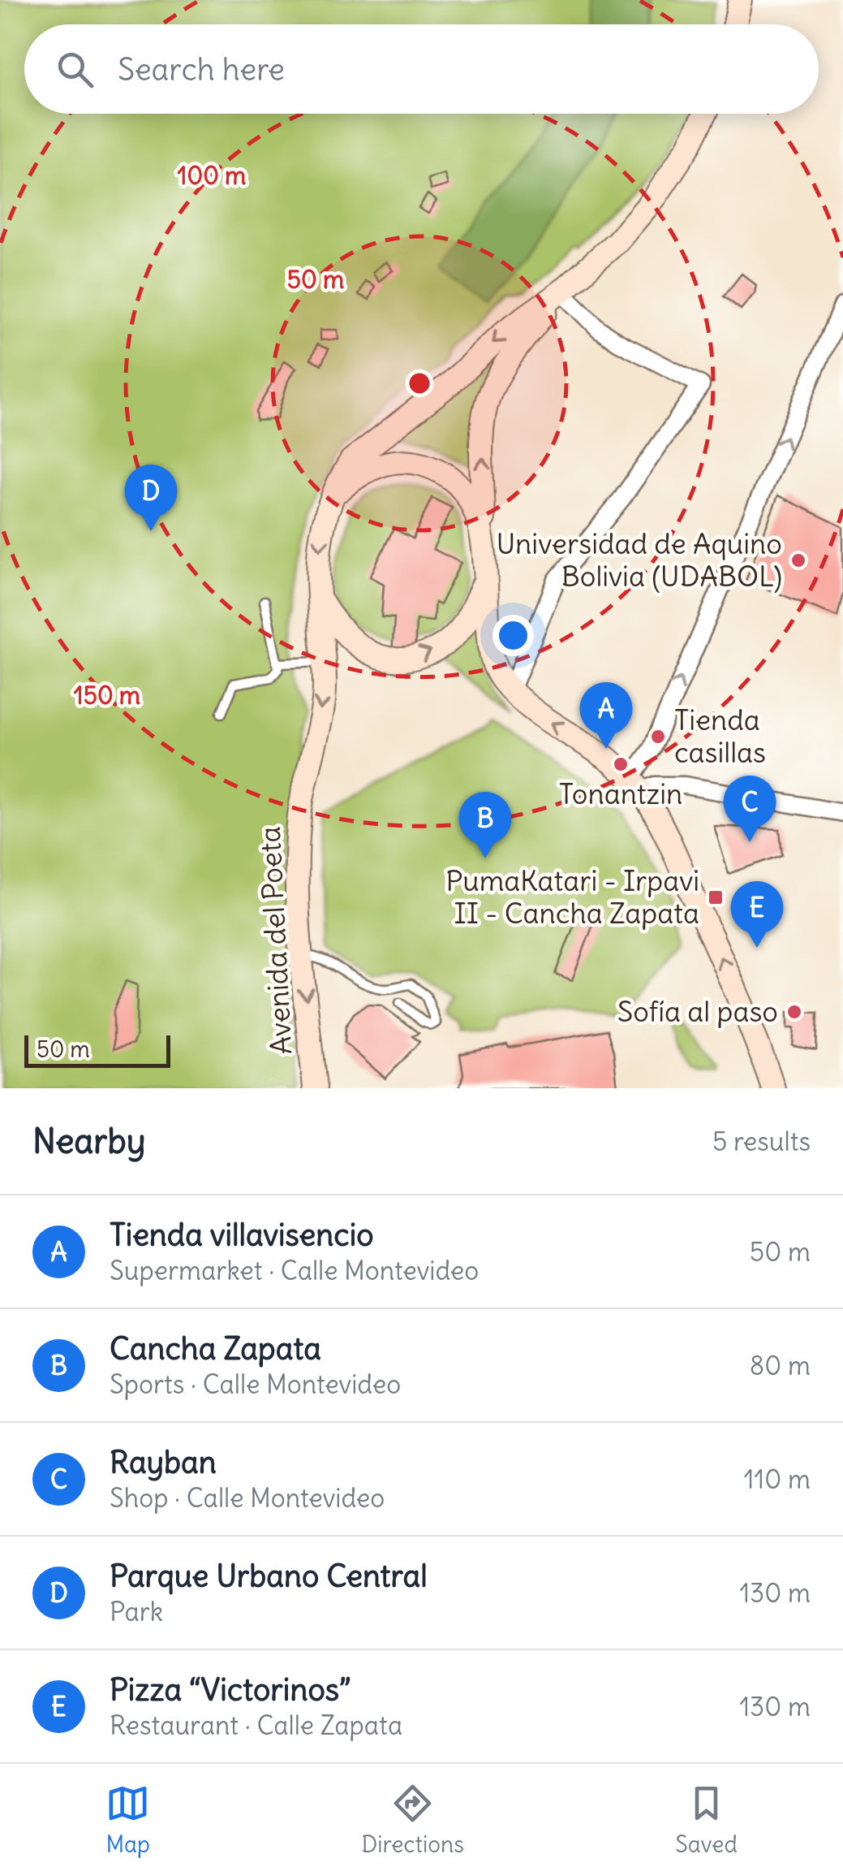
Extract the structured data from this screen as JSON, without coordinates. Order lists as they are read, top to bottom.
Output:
{
  "streets": {
    "main road": ["Avenida del Poeta"]
  },
  "one_way": ["Avenida del Poeta"],
  "places": {
    "other": [
      "Universidad de Aquino Bolivia (UDABOL)",
      "Tienda casillas",
      "Tonantzin",
      "Sofía al paso"
    ],
    "transit": ["PumaKatari - Irpavi II - Cancha Zapata"]
  },
  "scale_bar": "50 m",
  "page": {
    "search": "Search here",
    "pins": [
      "D",
      "A",
      "C",
      "B",
      "E"
    ],
    "scale": "50 m",
    "heading": ["Nearby", "5 results"],
    "list": [
      {
        "mark": "A",
        "name": "Tienda villavisencio",
        "note": "Supermarket · Calle Montevideo",
        "value": "50 m"
      },
      {
        "mark": "B",
        "name": "Cancha Zapata",
        "note": "Sports · Calle Montevideo",
        "value": "80 m"
      },
      {
        "mark": "C",
        "name": "Rayban",
        "note": "Shop · Calle Montevideo",
        "value": "110 m"
      },
      {
        "mark": "D",
        "name": "Parque Urbano Central",
        "note": "Park",
        "value": "130 m"
      },
      {
        "mark": "E",
        "name": "Pizza “Victorinos”",
        "note": "Restaurant · Calle Zapata",
        "value": "130 m"
      }
    ],
    "nav": ["Map", "Directions", "Saved"]
  },
  "rings": ["100 m", "50 m", "150 m"]
}
